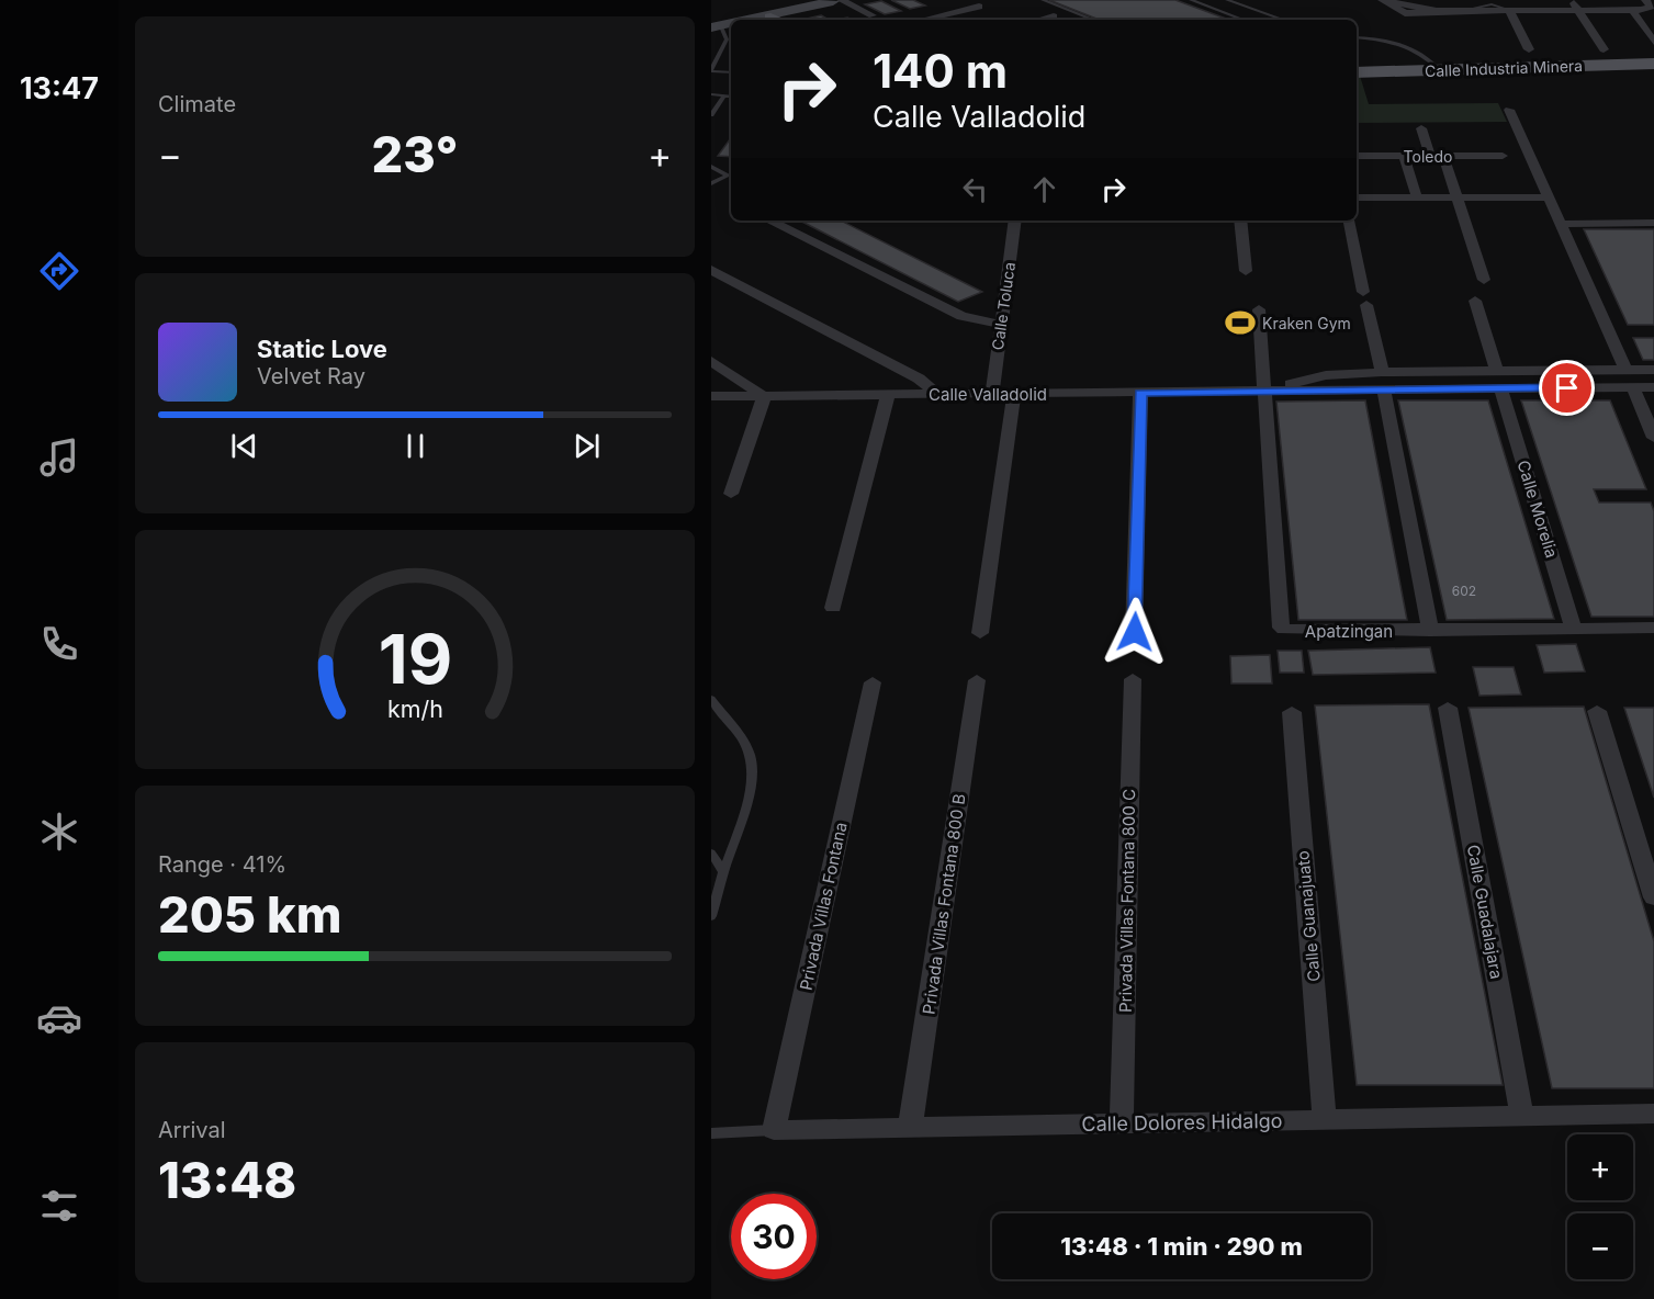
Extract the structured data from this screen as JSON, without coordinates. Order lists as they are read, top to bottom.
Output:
{
  "streets": {
    "main road": ["Calle Industria Minera"],
    "street": [
      "Toledo",
      "Calle Toluca",
      "Calle Valladolid",
      "Calle Morelia",
      "Apatzingan",
      "Privada Villas Fontana 800 C",
      "Privada Villas Fontana 800 B",
      "Privada Villas Fontana",
      "Calle Guadalajara",
      "Calle Guanajuato",
      "Calle Dolores Hidalgo"
    ]
  },
  "crossings": [
    ["Calle Toluca", "Calle Valladolid"],
    ["Calle Valladolid", "Calle Morelia"],
    ["Calle Valladolid", "Apatzingan"],
    ["Calle Morelia", "Apatzingan"],
    ["Privada Villas Fontana 800 C", "Calle Dolores Hidalgo"],
    ["Privada Villas Fontana 800 B", "Calle Dolores Hidalgo"],
    ["Privada Villas Fontana", "Calle Dolores Hidalgo"],
    ["Calle Guadalajara", "Calle Dolores Hidalgo"],
    ["Calle Guanajuato", "Calle Dolores Hidalgo"]
  ],
  "places": {
    "sports": ["Kraken Gym"]
  },
  "house_numbers": ["602"],
  "page": {
    "tabs": "13:47",
    "tile": [
      "Climate",
      ["Range · 41%", "205 km"],
      ["Arrival", "13:48"]
    ],
    "turn": ["140 m", "Calle Valladolid"],
    "heat": ["−", "23°", "+"],
    "song": ["Static Love", "Velvet Ray"],
    "map_buttons": ["+", "−"],
    "limit": "30",
    "trip": "13:48 · 1 min · 290 m",
    "gauge": ["19", "km/h"]
  }
}
